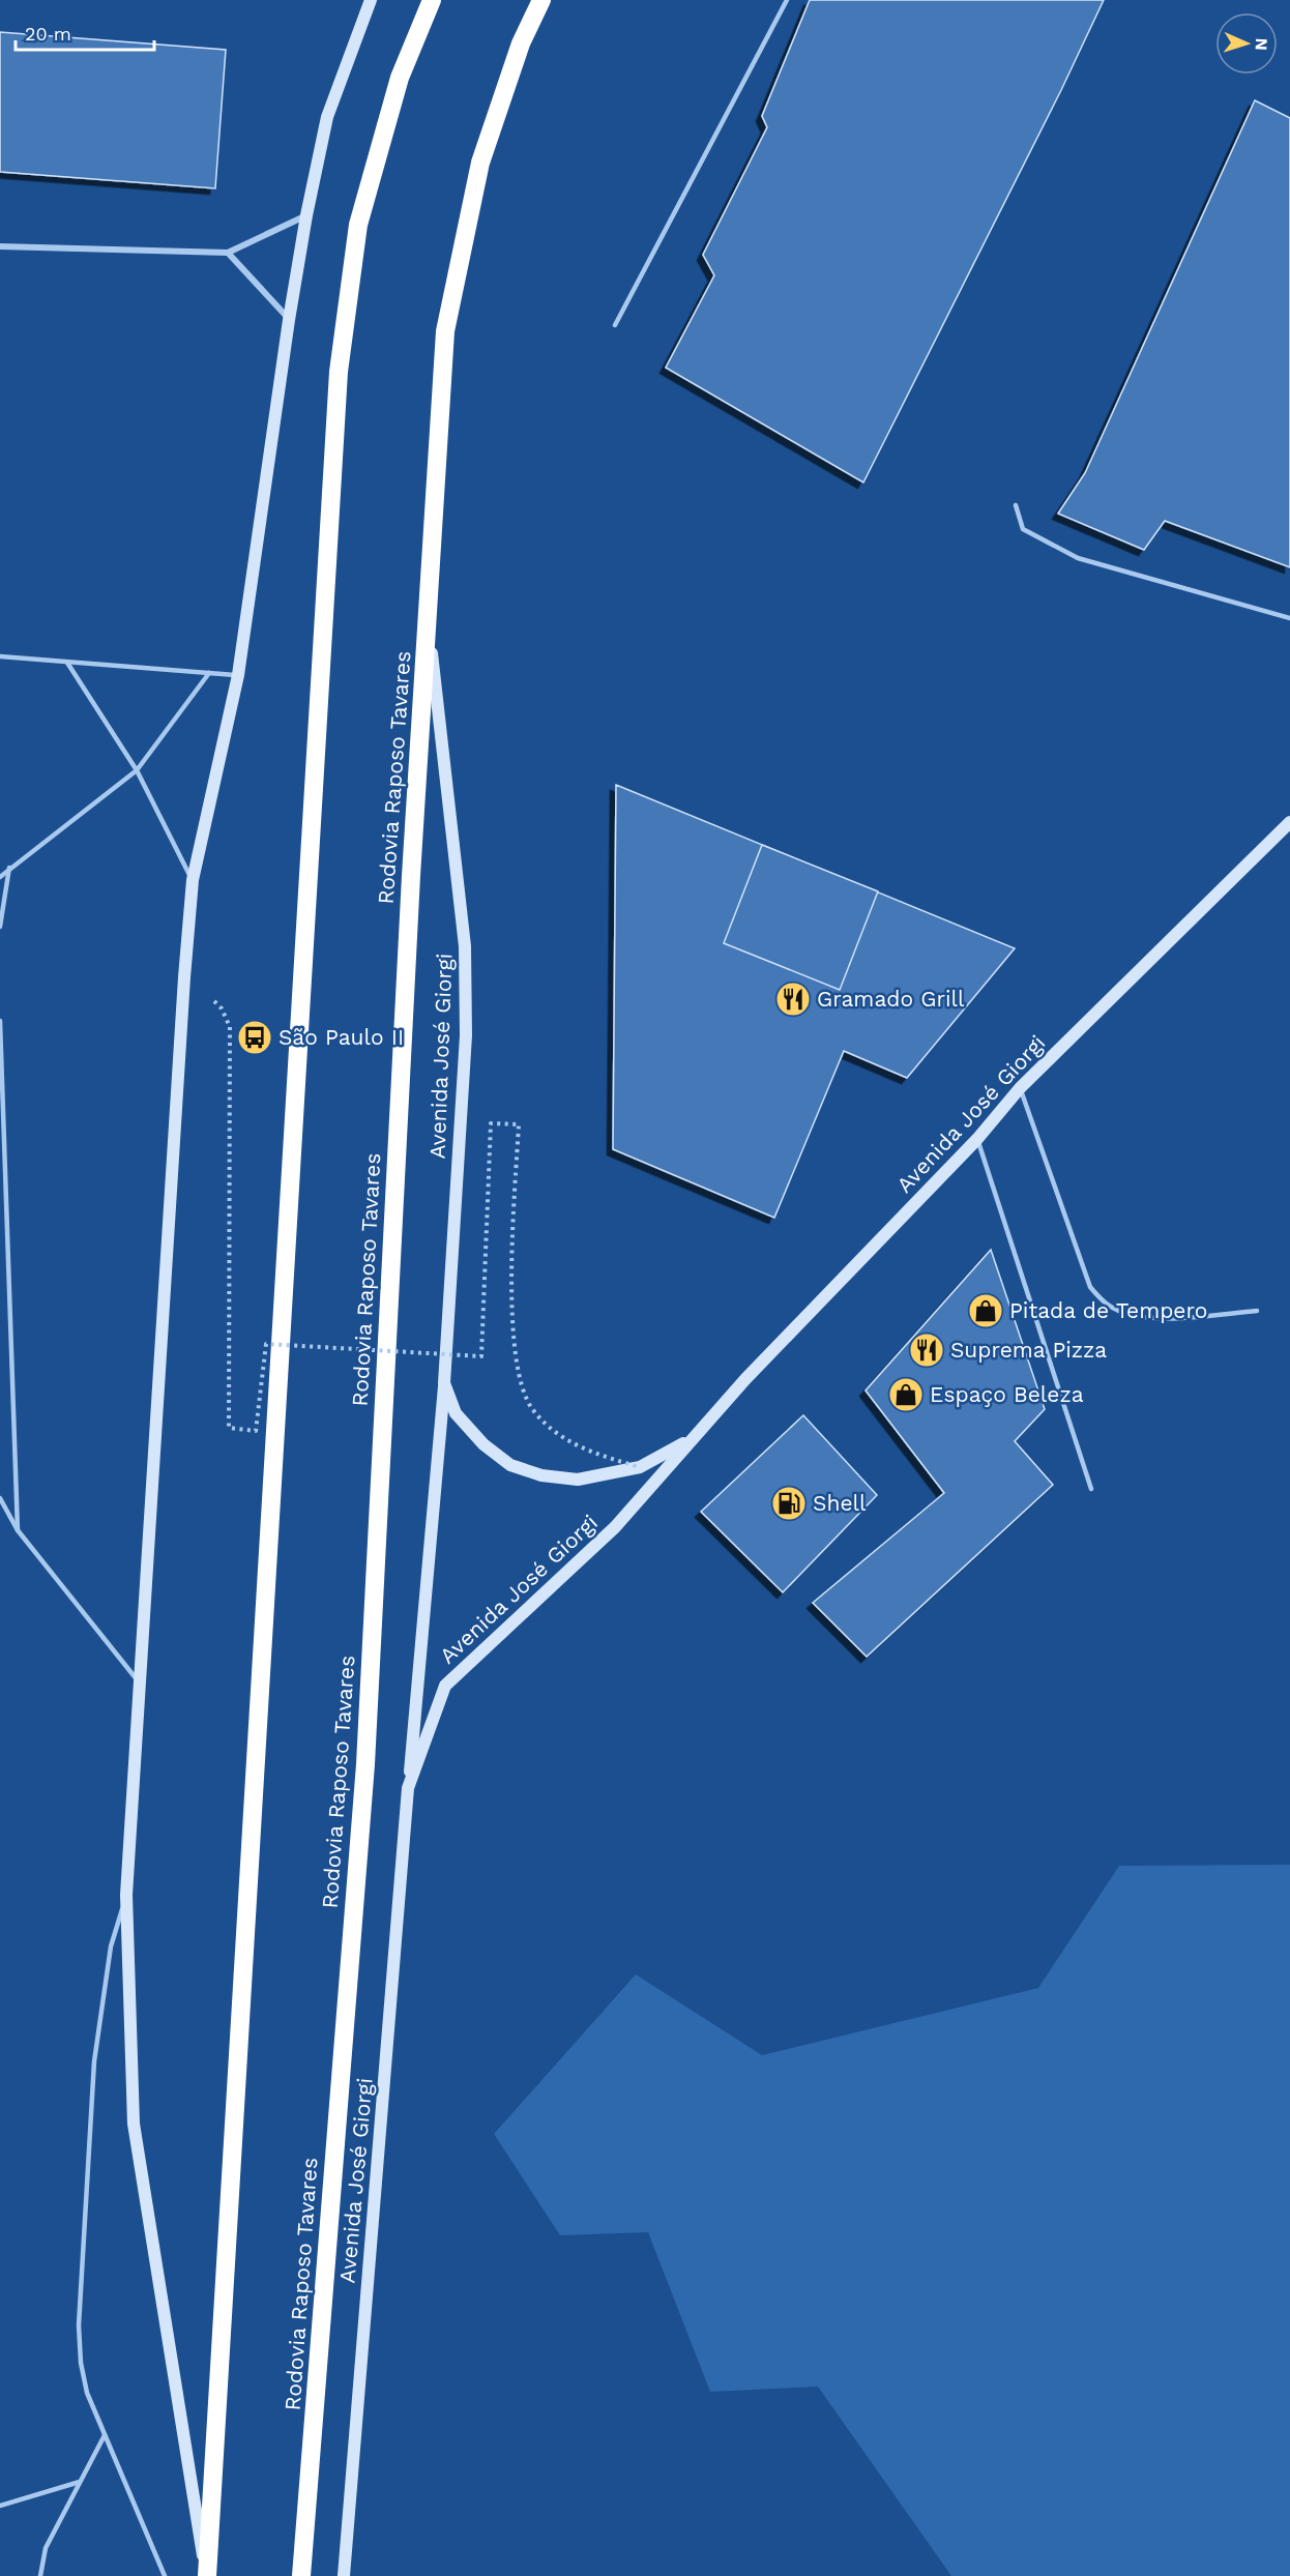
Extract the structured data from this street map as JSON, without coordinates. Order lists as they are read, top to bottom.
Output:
{
  "streets": {
    "highway": ["Rodovia Raposo Tavares"],
    "street": ["Avenida José Giorgi"]
  },
  "crossings": [
    ["Rodovia Raposo Tavares", "Avenida José Giorgi"]
  ],
  "places": {
    "restaurant": ["Gramado Grill", "Suprema Pizza"],
    "bus stop": ["São Paulo II"],
    "shop": ["Pitada de Tempero", "Espaço Beleza"],
    "fuel station": ["Shell"]
  },
  "scale_bar": "20 m",
  "north": "right"
}
